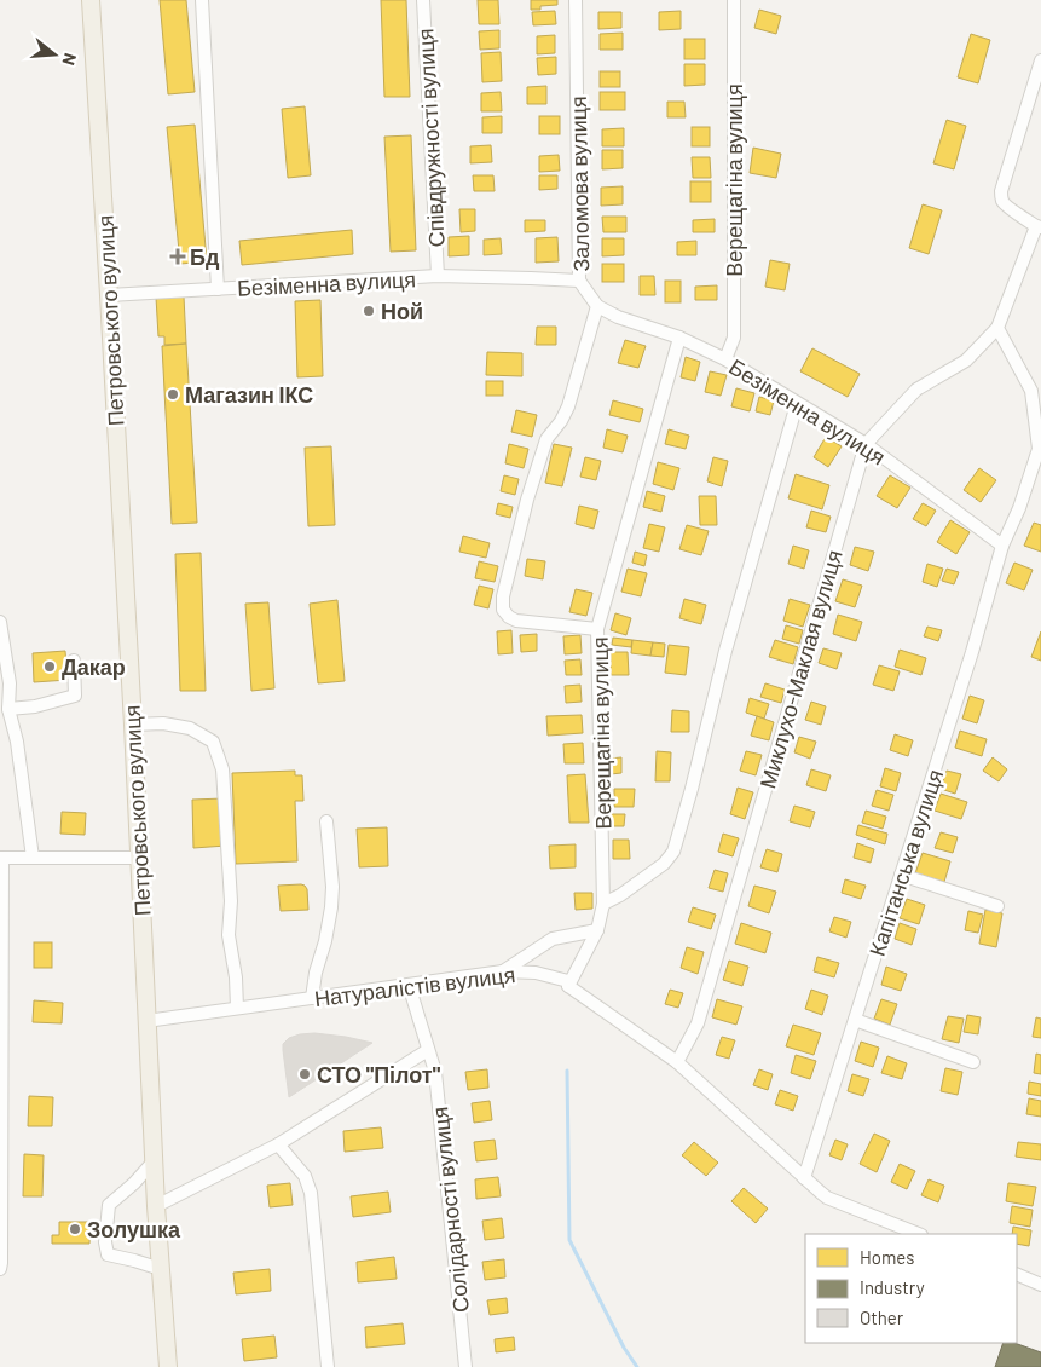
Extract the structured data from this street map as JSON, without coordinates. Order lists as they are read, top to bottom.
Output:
{
  "streets": {
    "main road": ["Петровського вулиця"],
    "street": [
      "Співдружності вулиця",
      "Верещагіна вулиця",
      "Заломова вулиця",
      "Безіменна вулиця",
      "Миклухо-Маклая вулиця",
      "Капітанська вулиця",
      "Натуралістів вулиця",
      "Солідарності вулиця"
    ]
  },
  "crossings": [
    ["Співдружності вулиця", "Безіменна вулиця"],
    ["Верещагіна вулиця", "Безіменна вулиця"],
    ["Верещагіна вулиця", "Натуралістів вулиця"],
    ["Заломова вулиця", "Безіменна вулиця"],
    ["Безіменна вулиця", "Петровського вулиця"],
    ["Безіменна вулиця", "Миклухо-Маклая вулиця"],
    ["Безіменна вулиця", "Капітанська вулиця"],
    ["Петровського вулиця", "Натуралістів вулиця"],
    ["Миклухо-Маклая вулиця", "Капітанська вулиця"],
    ["Миклухо-Маклая вулиця", "Натуралістів вулиця"],
    ["Капітанська вулиця", "Натуралістів вулиця"],
    ["Натуралістів вулиця", "Солідарності вулиця"]
  ],
  "places": {
    "health": ["Бд"],
    "other": [
      "Ной",
      "Магазин ІКС",
      "Дакар",
      "СТО \"Пілот\"",
      "Золушка"
    ]
  },
  "legend": ["Homes", "Industry", "Other"],
  "north": "right"
}
